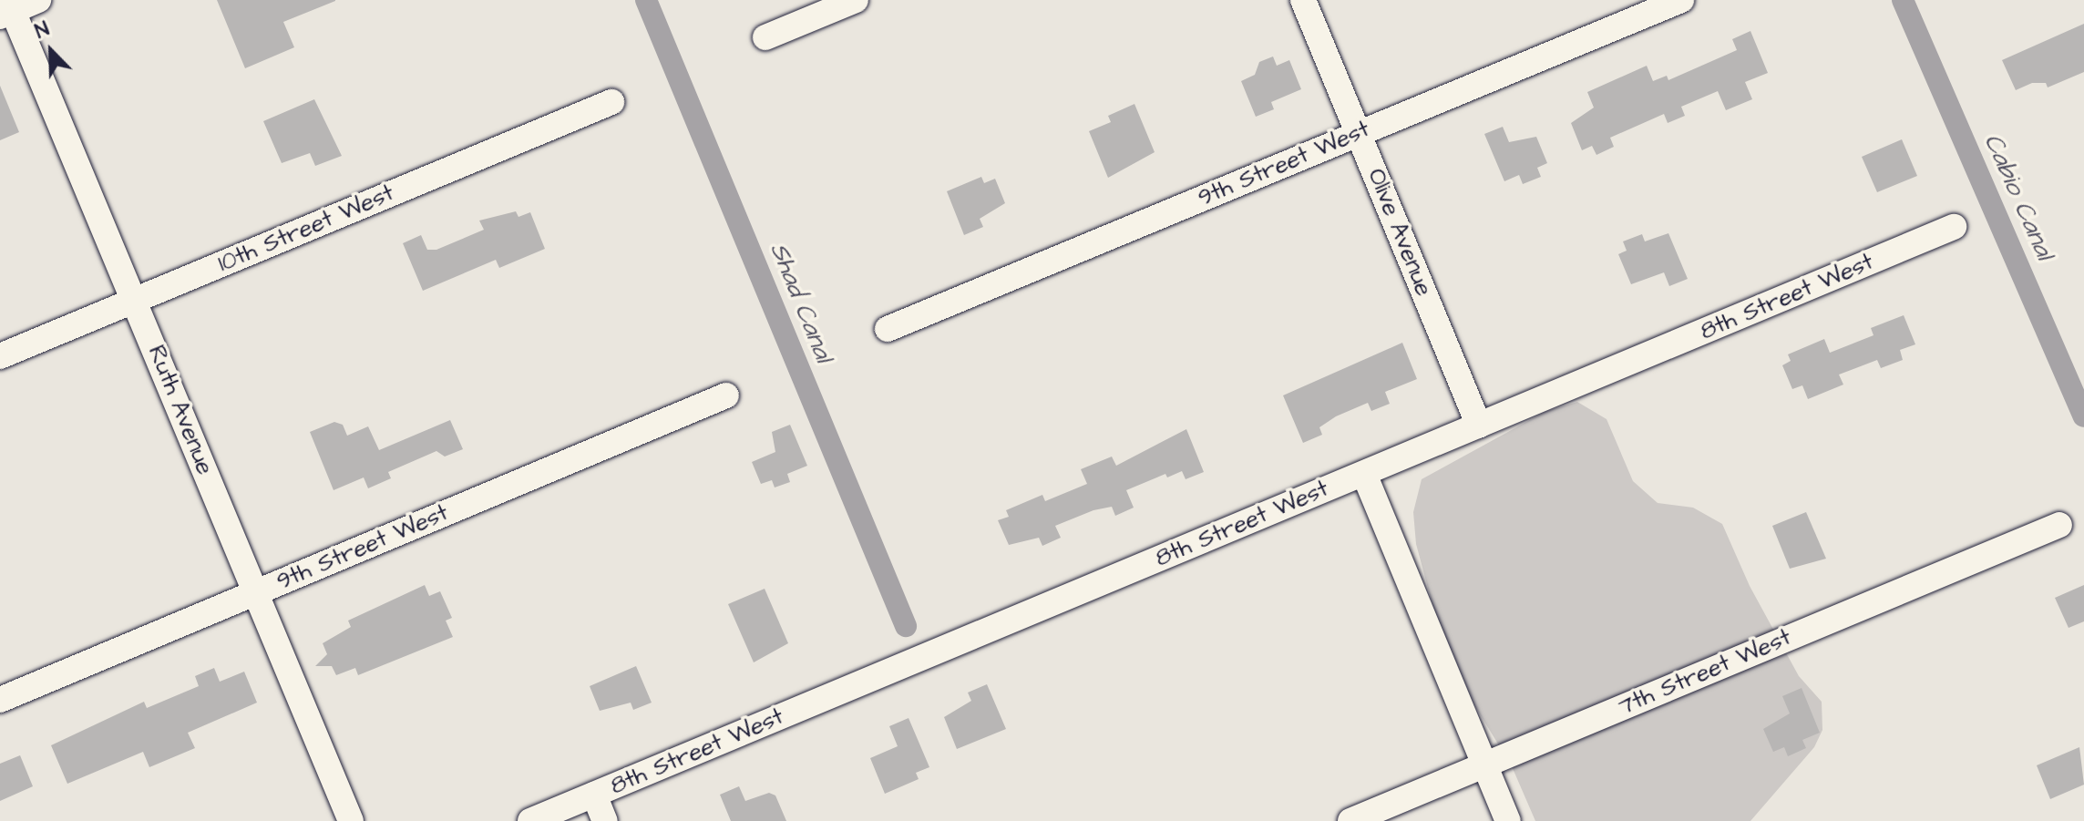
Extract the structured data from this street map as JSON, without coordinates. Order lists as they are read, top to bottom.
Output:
{
  "streets": {
    "street": [
      "9th Street West",
      "10th Street West",
      "Olive Avenue",
      "8th Street West",
      "Ruth Avenue",
      "7th Street West"
    ]
  },
  "crossings": [
    ["9th Street West", "Olive Avenue"],
    ["9th Street West", "Ruth Avenue"],
    ["10th Street West", "Ruth Avenue"],
    ["Olive Avenue", "8th Street West"]
  ],
  "water": ["Cabio Canal", "Shad Canal"],
  "north": "top left"
}
